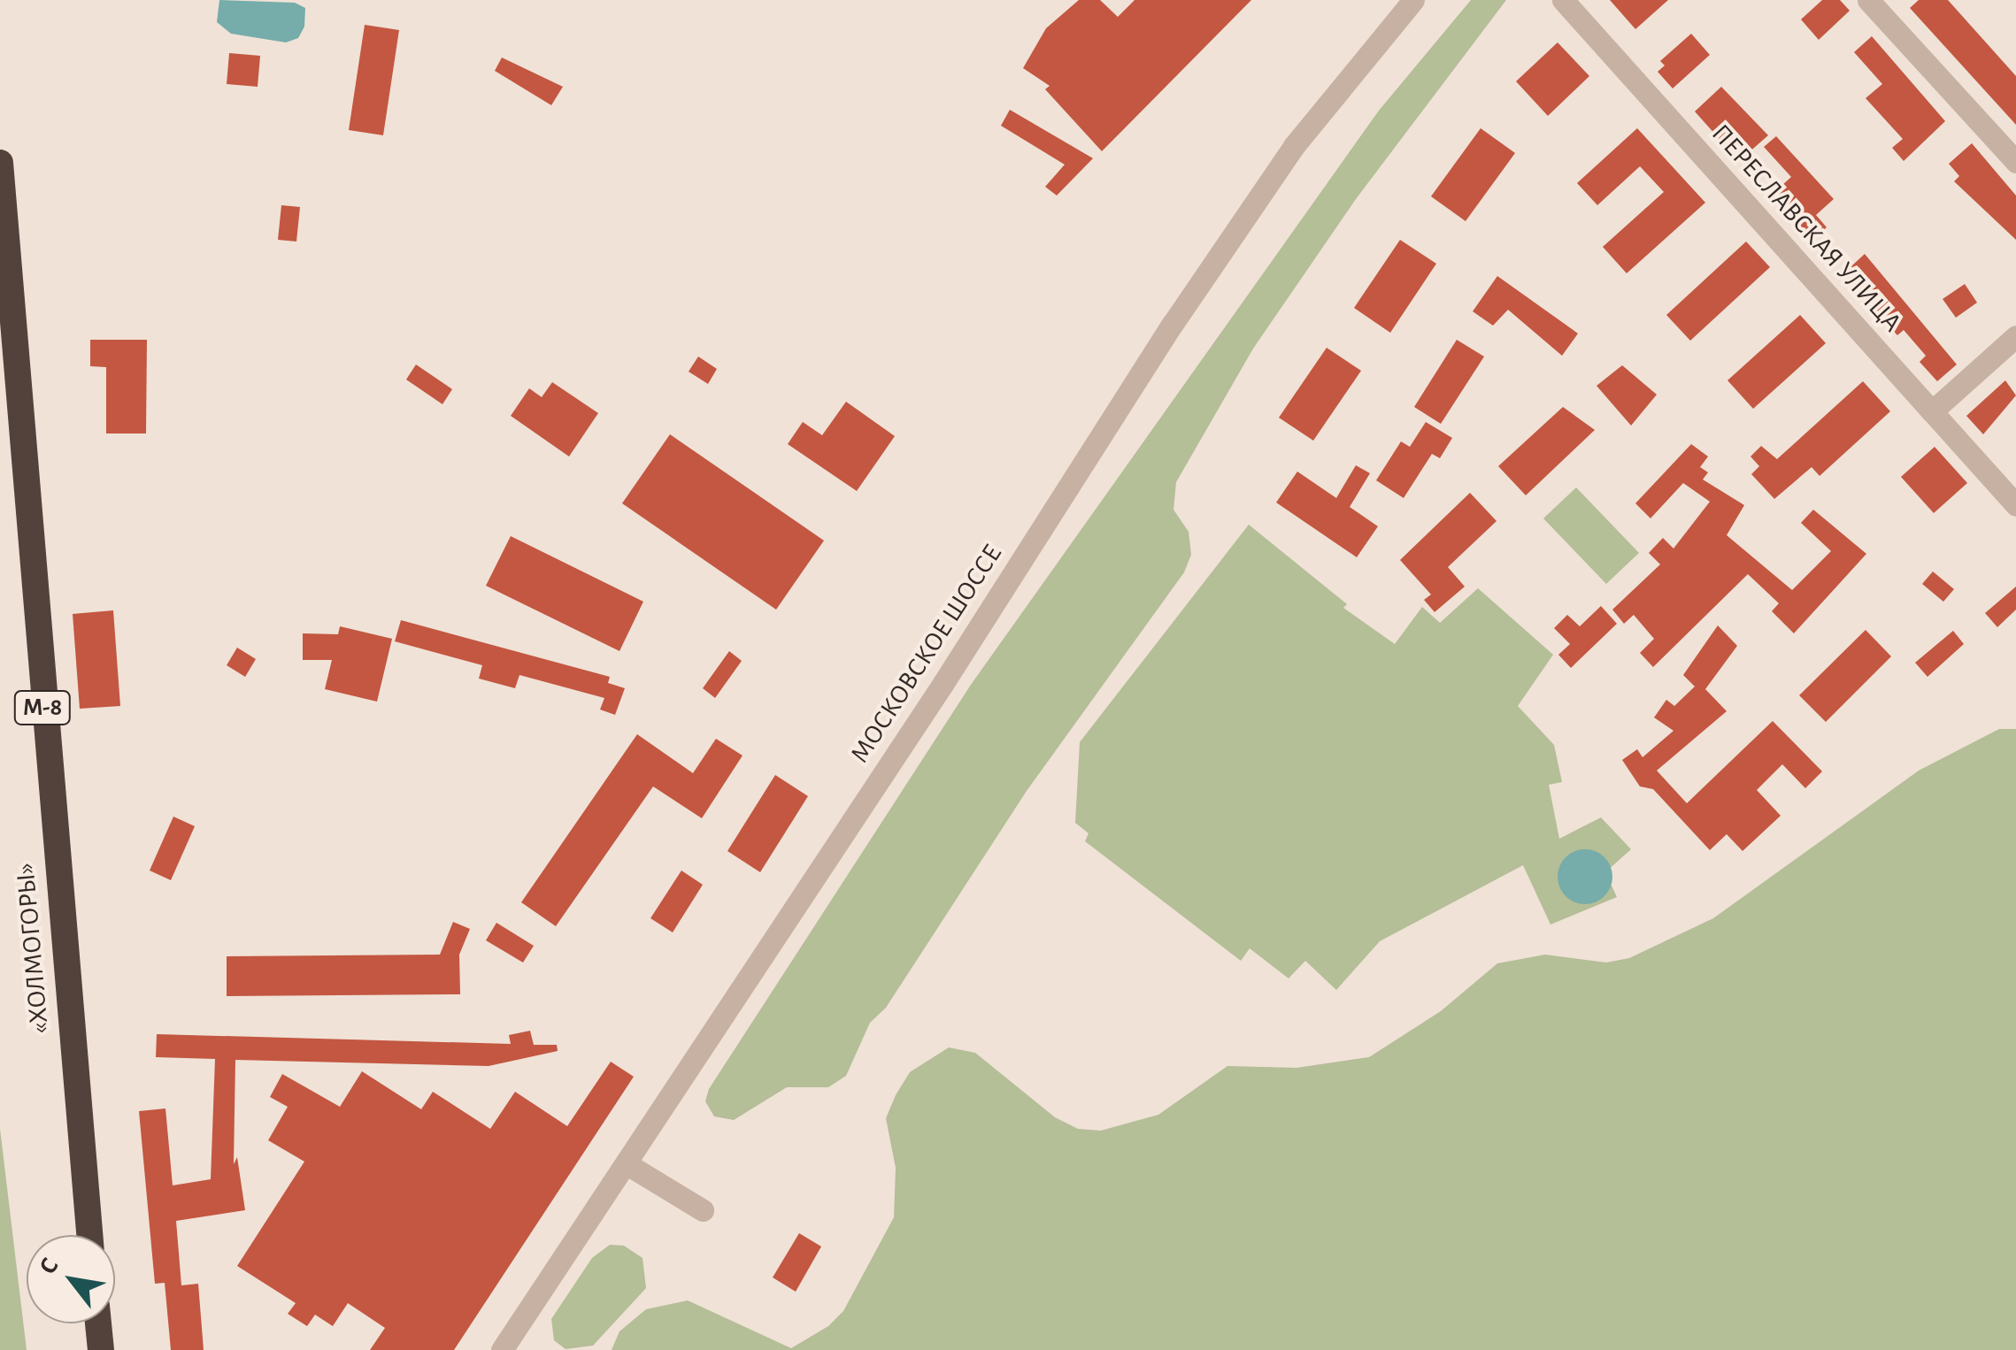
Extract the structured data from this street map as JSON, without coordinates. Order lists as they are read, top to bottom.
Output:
{
  "streets": {
    "highway": ["М-8", "«ХОЛМОГОРЫ»"],
    "street": ["ПЕРЕСЛАВСКАЯ УЛИЦА", "МОСКОВСКОЕ ШОССЕ"]
  },
  "north": "top left"
}
